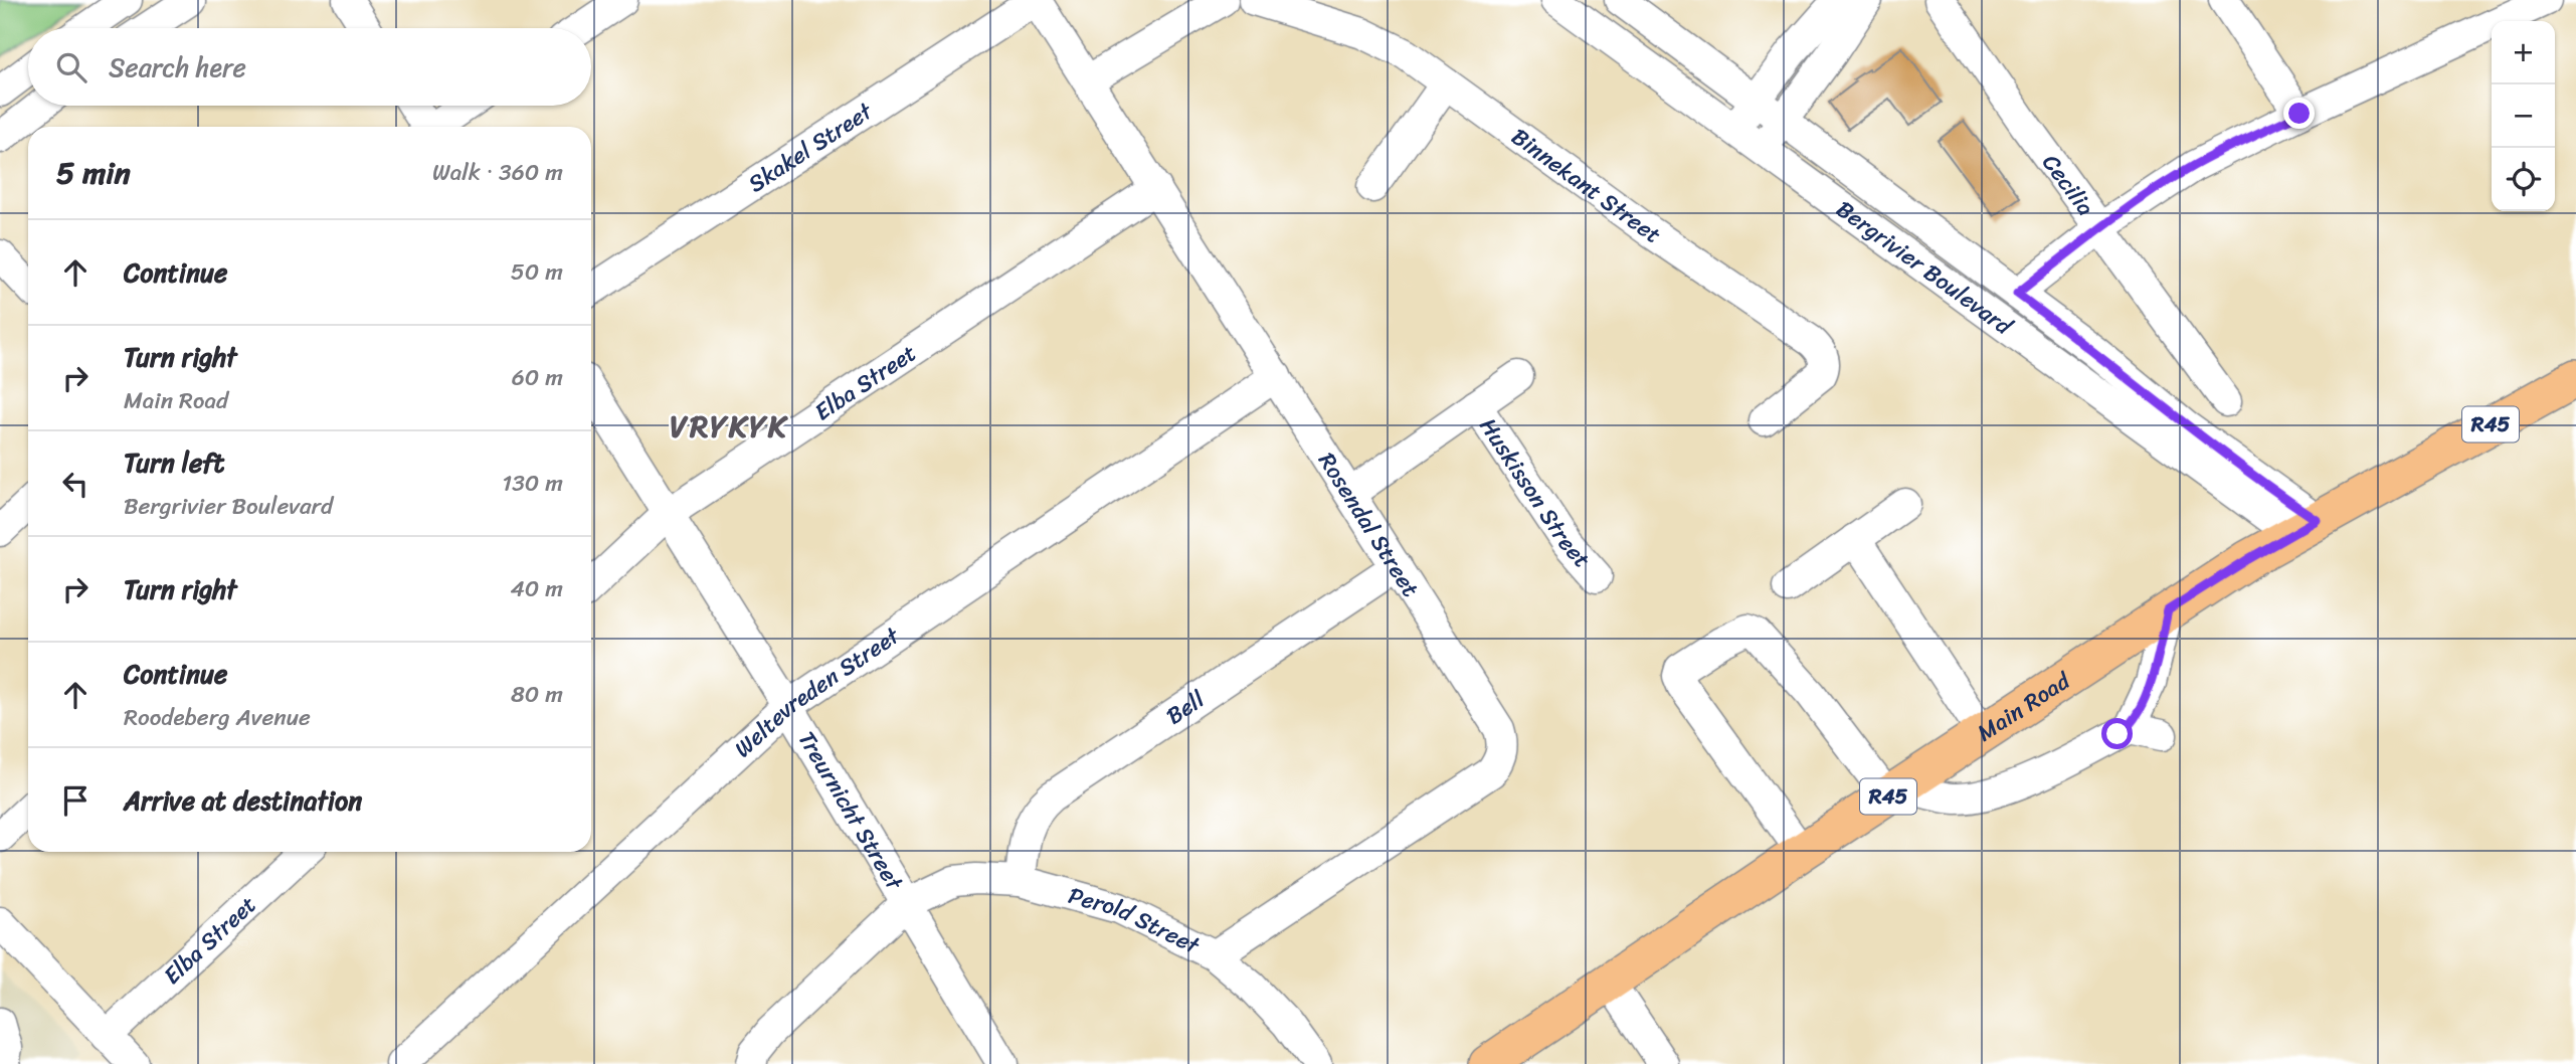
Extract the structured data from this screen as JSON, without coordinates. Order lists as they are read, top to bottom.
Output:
{
  "streets": {
    "main road": ["R45", "Main Road"],
    "street": [
      "Skakel Street",
      "Cecilia",
      "Binnekant Street",
      "Bergrivier Boulevard",
      "Elba Street",
      "Huskisson Street",
      "Rosendal Street",
      "Weltevreden Street",
      "Bell",
      "Treurnicht Street",
      "Perold Street"
    ]
  },
  "crossings": [
    ["Skakel Street", "Rosendal Street"],
    ["Bergrivier Boulevard", "Main Road"],
    ["Elba Street", "Rosendal Street"],
    ["Elba Street", "Treurnicht Street"],
    ["Rosendal Street", "Weltevreden Street"],
    ["Rosendal Street", "Bell"],
    ["Rosendal Street", "Perold Street"],
    ["Weltevreden Street", "Treurnicht Street"],
    ["Bell", "Perold Street"],
    ["Treurnicht Street", "Perold Street"]
  ],
  "districts": ["VRYKYK"],
  "page": {
    "map_buttons": ["+", "−"],
    "search": "Search here",
    "heading": ["5 min", "Walk · 360 m"],
    "list": [
      ["Continue", "50 m"],
      ["Turn right", "Main Road", "60 m"],
      ["Turn left", "Bergrivier Boulevard", "130 m"],
      ["Turn right", "40 m"],
      ["Continue", "Roodeberg Avenue", "80 m"],
      "Arrive at destination"
    ]
  }
}
